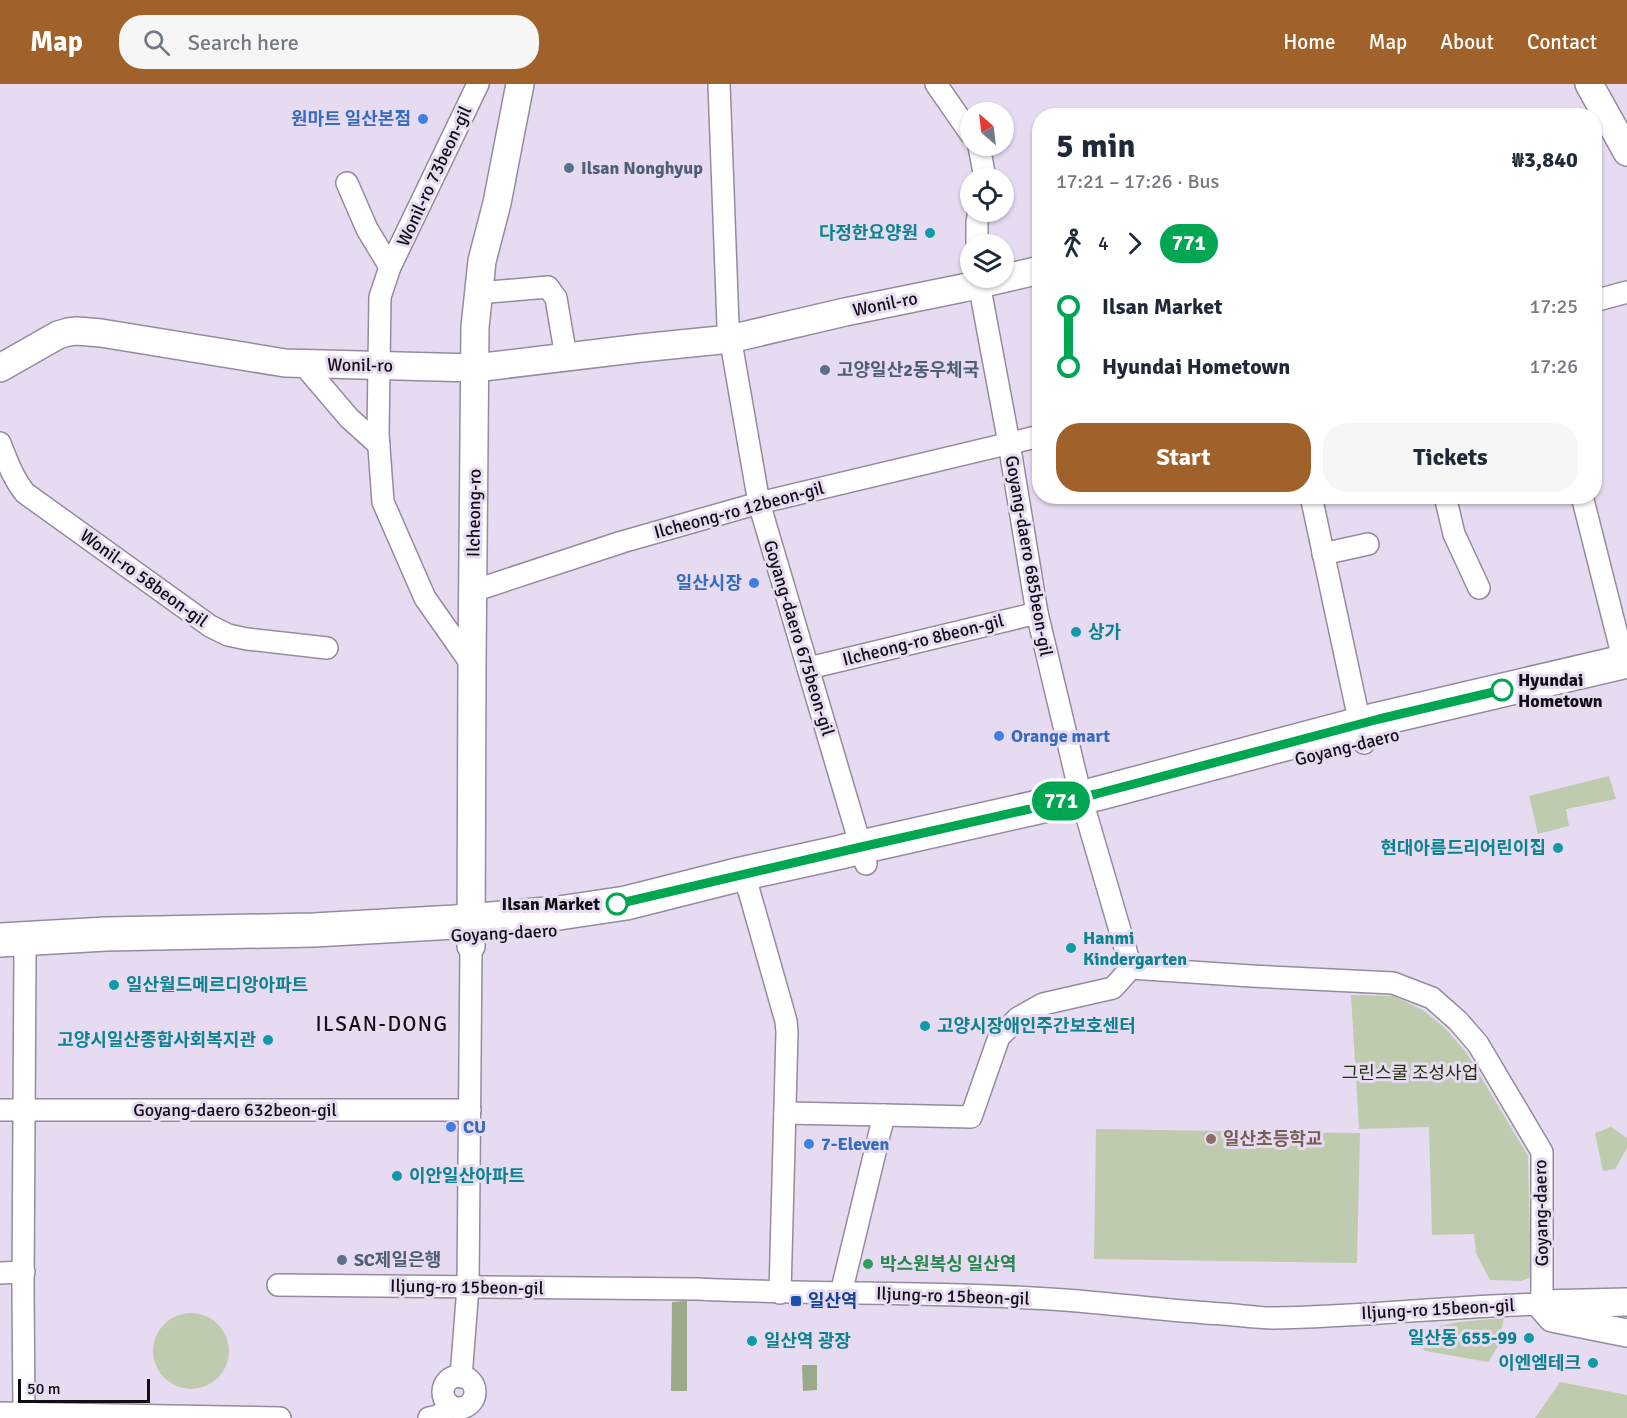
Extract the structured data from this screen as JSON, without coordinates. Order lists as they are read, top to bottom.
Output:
{
  "streets": {
    "main road": ["Goyang-daero"],
    "street": [
      "Wonil-ro 73beon-gil",
      "Wonil-ro",
      "Ilcheong-ro 12beon-gil",
      "Ilcheong-ro",
      "Goyang-daero 685beon-gil",
      "Wonil-ro 58beon-gil",
      "Goyang-daero 675beon-gil",
      "Ilcheong-ro 8beon-gil",
      "Goyang-daero 632beon-gil",
      "Iljung-ro 15beon-gil"
    ]
  },
  "crossings": [
    ["Wonil-ro 73beon-gil", "Wonil-ro"],
    ["Wonil-ro 73beon-gil", "Ilcheong-ro"],
    ["Wonil-ro", "Ilcheong-ro"],
    ["Wonil-ro", "Goyang-daero 675beon-gil"],
    ["Ilcheong-ro 12beon-gil", "Ilcheong-ro"],
    ["Ilcheong-ro 12beon-gil", "Goyang-daero 685beon-gil"],
    ["Ilcheong-ro 12beon-gil", "Goyang-daero 675beon-gil"],
    ["Ilcheong-ro", "Goyang-daero"],
    ["Goyang-daero 685beon-gil", "Ilcheong-ro 8beon-gil"],
    ["Goyang-daero 685beon-gil", "Goyang-daero"],
    ["Goyang-daero 675beon-gil", "Ilcheong-ro 8beon-gil"],
    ["Goyang-daero 675beon-gil", "Goyang-daero"],
    ["Goyang-daero", "Iljung-ro 15beon-gil"]
  ],
  "districts": ["ILSAN-DONG"],
  "parks": ["그린스쿨 조성사업"],
  "places": {
    "other": [
      "원마트 일산본점",
      "Ilsan Nonghyup",
      "다정한요양원",
      "고양일산2동우체국",
      "일산시장",
      "상가",
      "Hyundai Hometown",
      "Orange mart",
      "현대아름드리어린이집",
      "Ilsan Market",
      "Hanmi Kindergarten",
      "일산월드메르디앙아파트",
      "고양시장애인주간보호센터",
      "고양시일산종합사회복지관",
      "CU",
      "일산초등학교",
      "7-Eleven",
      "이안일산아파트",
      "SC제일은행",
      "박스원복싱 일산역",
      "일산동 655-99",
      "일산역 광장",
      "이엔엠테크"
    ],
    "transit": ["일산역"]
  },
  "lines": ["bus line 771"],
  "scale_bar": "50 m",
  "north": "top left",
  "page": {
    "header": "Map",
    "search": "Search here",
    "nav": [
      "Home",
      "Map",
      "About",
      "Contact"
    ],
    "on_map": "771",
    "heading": ["5 min", "17:21 – 17:26 · Bus", "₩3,840"],
    "legs": ["4", "771"],
    "list": [
      {
        "name": "Ilsan Market",
        "value": "17:25"
      },
      {
        "name": "Hyundai Hometown",
        "value": "17:26"
      }
    ],
    "buttons": ["Start", "Tickets"],
    "scale": "50 m"
  }
}
